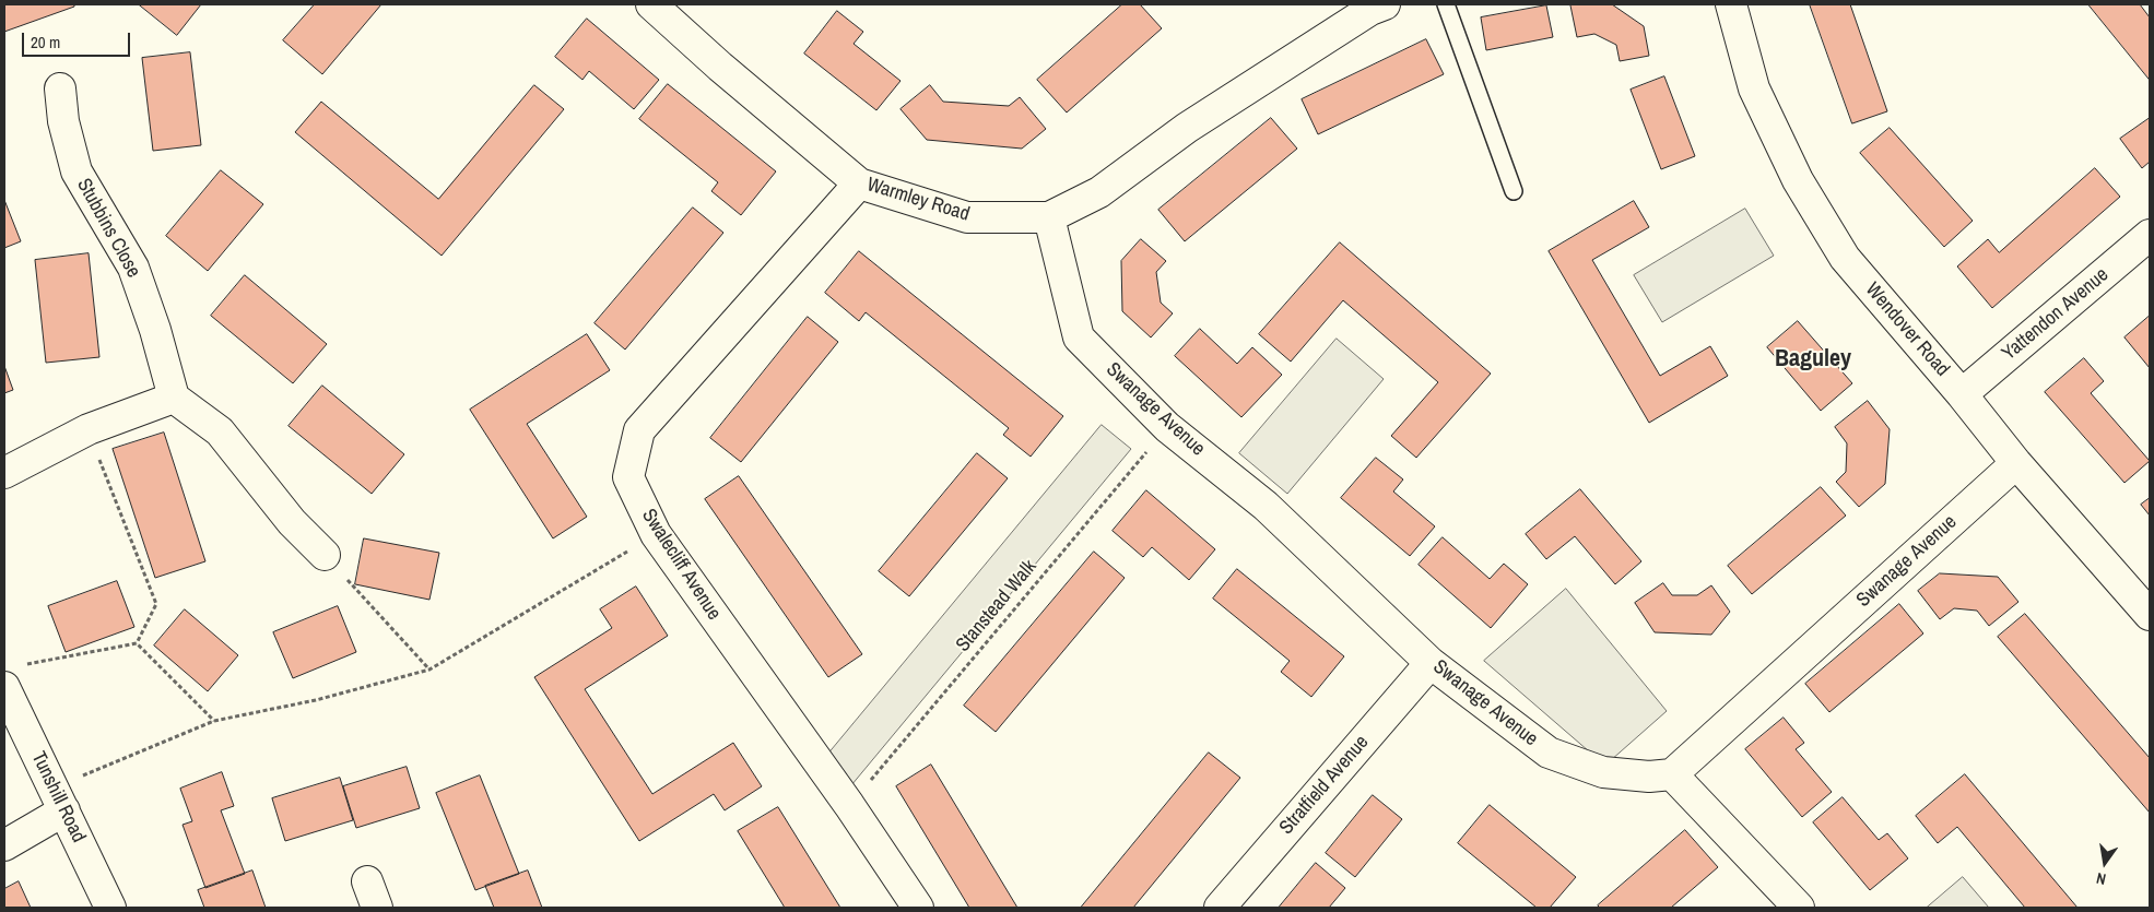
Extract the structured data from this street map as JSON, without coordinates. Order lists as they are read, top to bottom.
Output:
{
  "streets": {
    "street": [
      "Warmley Road",
      "Stubbins Close",
      "Yattendon Avenue",
      "Wendover Road",
      "Swanage Avenue",
      "Swalecliff Avenue",
      "Stratfield Avenue",
      "Tunshill Road"
    ],
    "path": ["Stanstead Walk"]
  },
  "crossings": [
    ["Warmley Road", "Swanage Avenue"],
    ["Warmley Road", "Swalecliff Avenue"],
    ["Yattendon Avenue", "Wendover Road"],
    ["Wendover Road", "Swanage Avenue"],
    ["Swanage Avenue", "Stanstead Walk"],
    ["Swanage Avenue", "Stratfield Avenue"],
    ["Swalecliff Avenue", "Stanstead Walk"]
  ],
  "districts": ["Baguley"],
  "scale_bar": "20 m",
  "north": "bottom"
}
